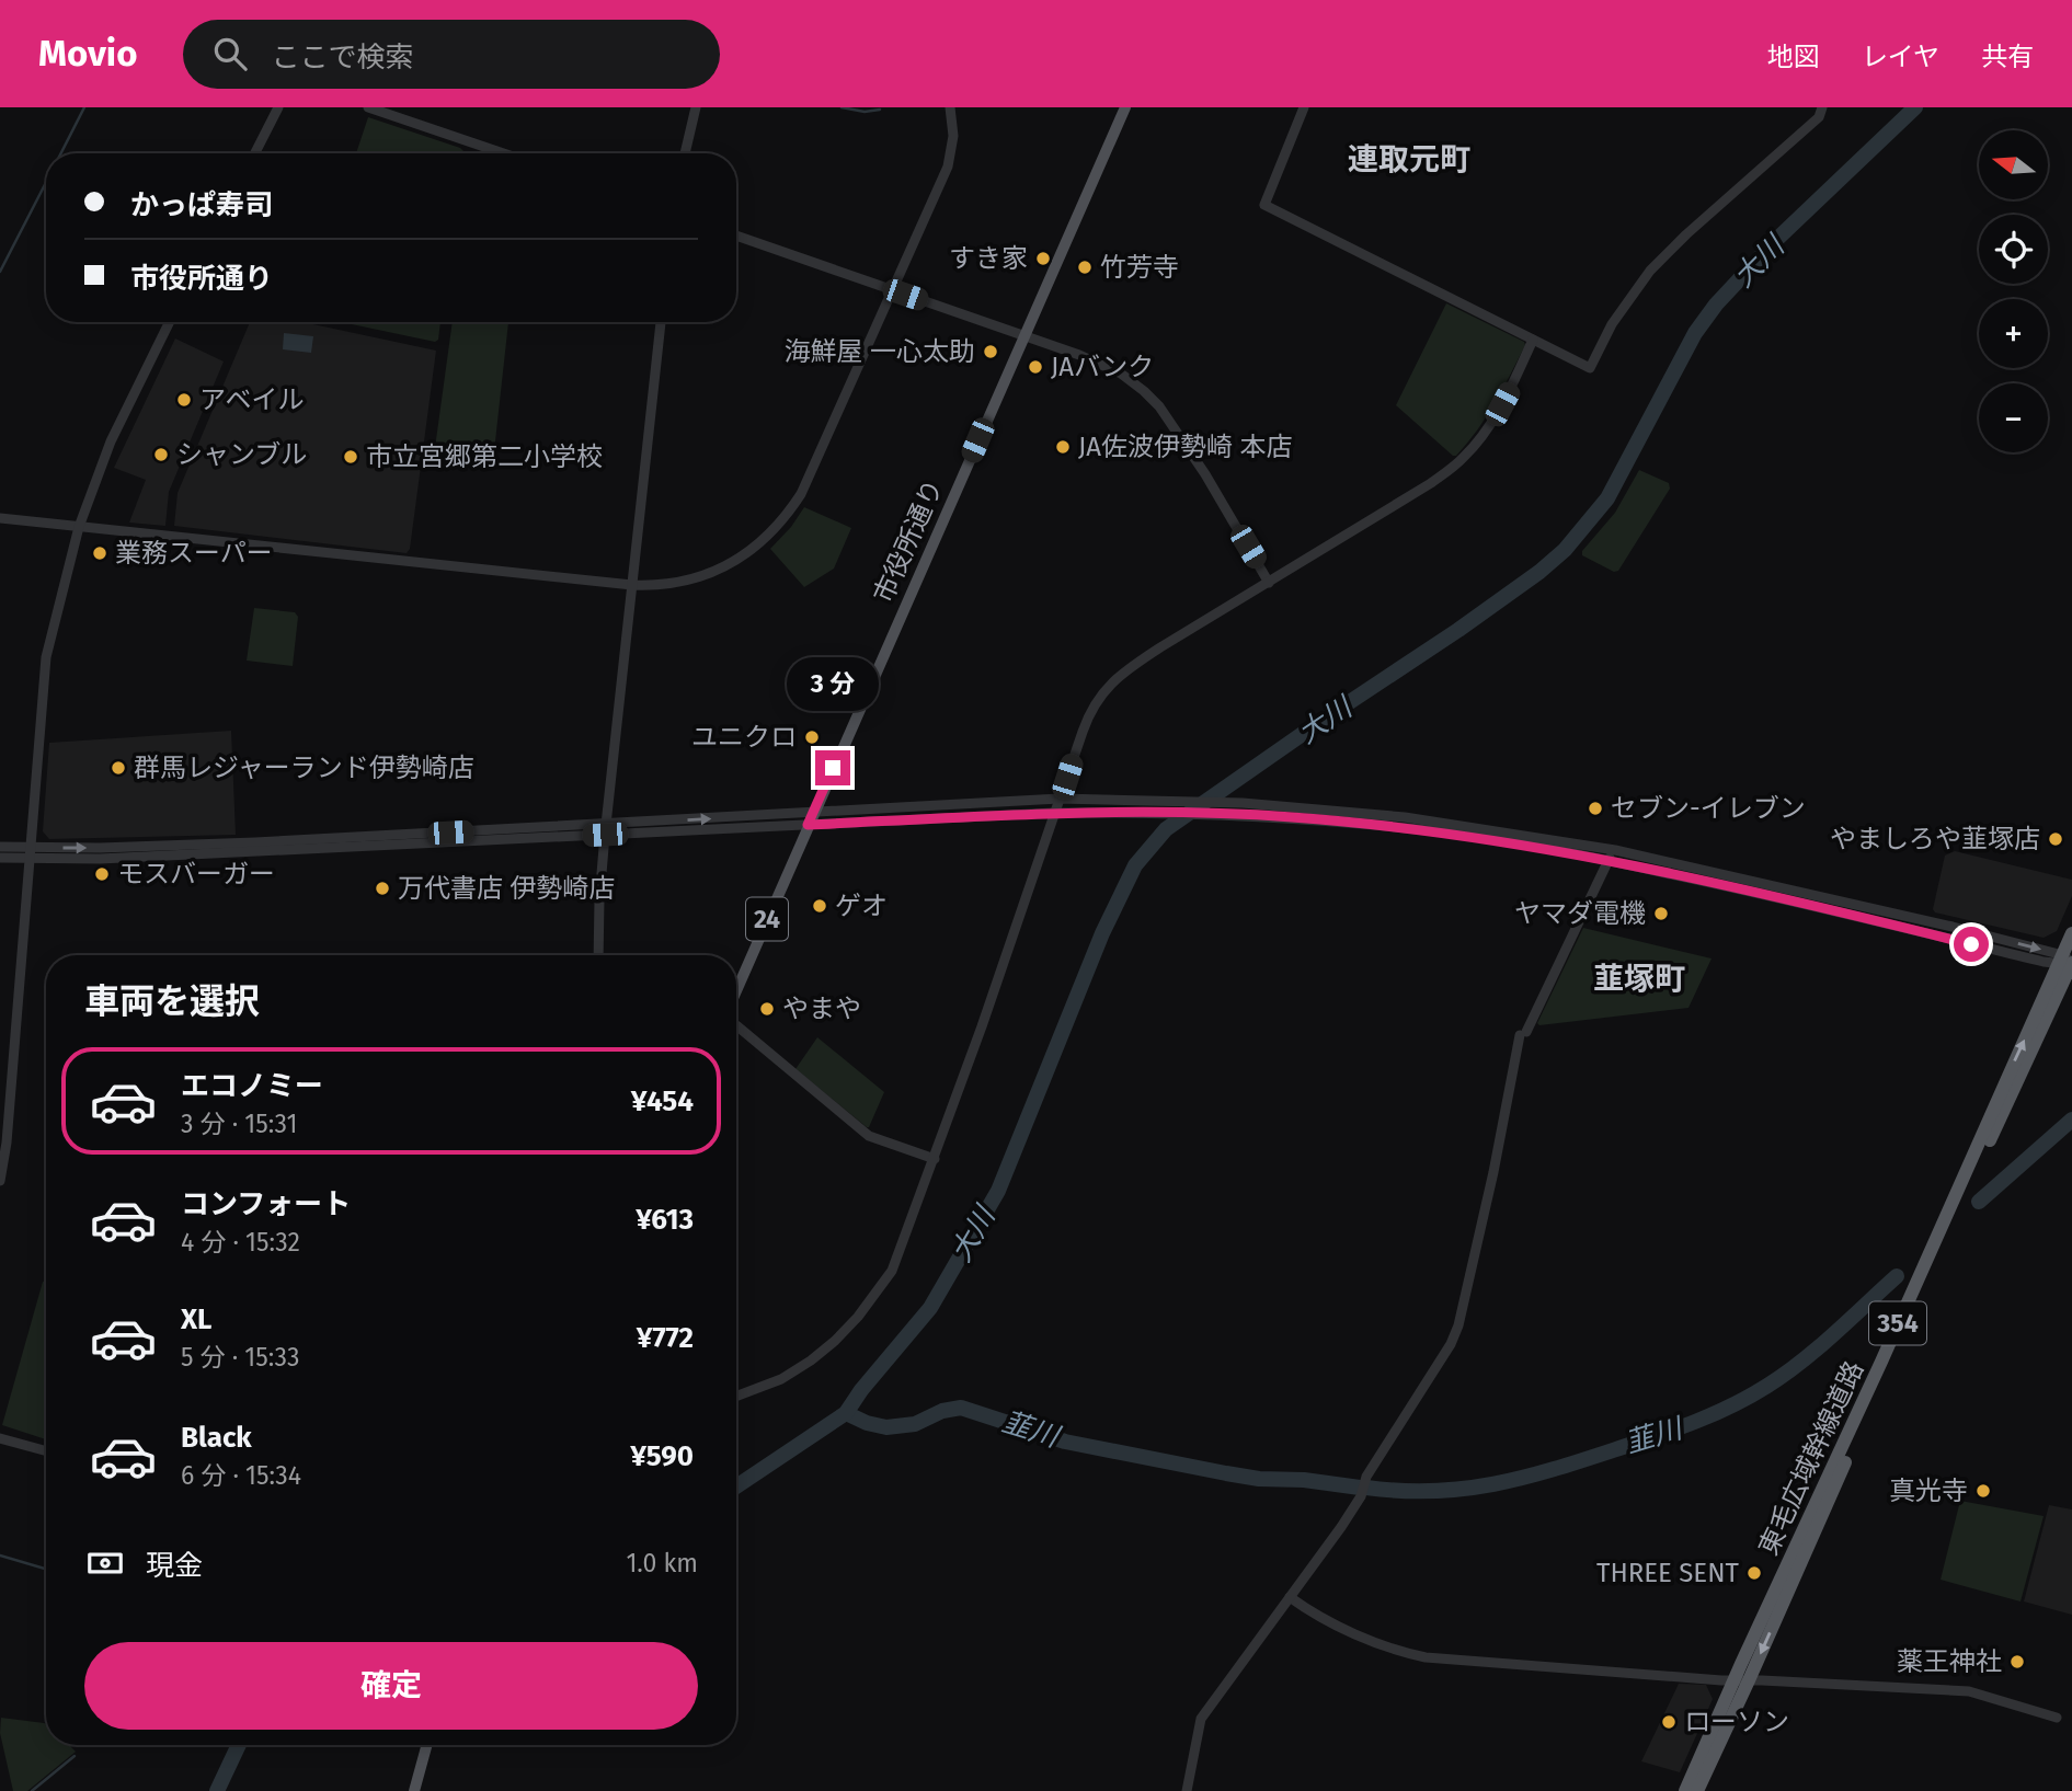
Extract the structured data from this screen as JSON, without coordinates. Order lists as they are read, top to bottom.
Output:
{
  "streets": {
    "highway": ["354", "東毛広域幹線道路"],
    "main road": ["市役所通り", "24"]
  },
  "crossings": [
    ["市役所通り", "24"]
  ],
  "districts": ["連取元町", "韮塚町"],
  "water": ["大川", "韮川"],
  "places": [
    "すき家",
    "竹芳寺",
    "海鮮屋 一心太助",
    "JAバンク",
    "アベイル",
    "JA佐波伊勢崎 本店",
    "シャンブル",
    "市立宮郷第二小学校",
    "業務スーパー",
    "ユニクロ",
    "群馬レジャーランド伊勢崎店",
    "セブン-イレブン",
    "やましろや韮塚店",
    "モスバーガー",
    "万代書店 伊勢崎店",
    "ゲオ",
    "ヤマダ電機",
    "やまや",
    "真光寺",
    "THREE SENT",
    "薬王神社",
    "ローソン"
  ],
  "north": "left",
  "page": {
    "header": "Movio",
    "search": "ここで検索",
    "nav": ["地図", "レイヤ", "共有"],
    "map_buttons": ["+", "−"],
    "banner": ["かっぱ寿司", "市役所通り"],
    "bubble": "3 分",
    "heading": "車両を選択",
    "list": [
      {
        "name": "エコノミー",
        "note": "3 分 · 15:31",
        "value": "¥454"
      },
      {
        "name": "コンフォート",
        "note": "4 分 · 15:32",
        "value": "¥613"
      },
      {
        "name": "XL",
        "note": "5 分 · 15:33",
        "value": "¥772"
      },
      {
        "name": "Black",
        "note": "6 分 · 15:34",
        "value": "¥590"
      }
    ],
    "pay": ["現金", "1.0 km"],
    "buttons": "確定"
  }
}
